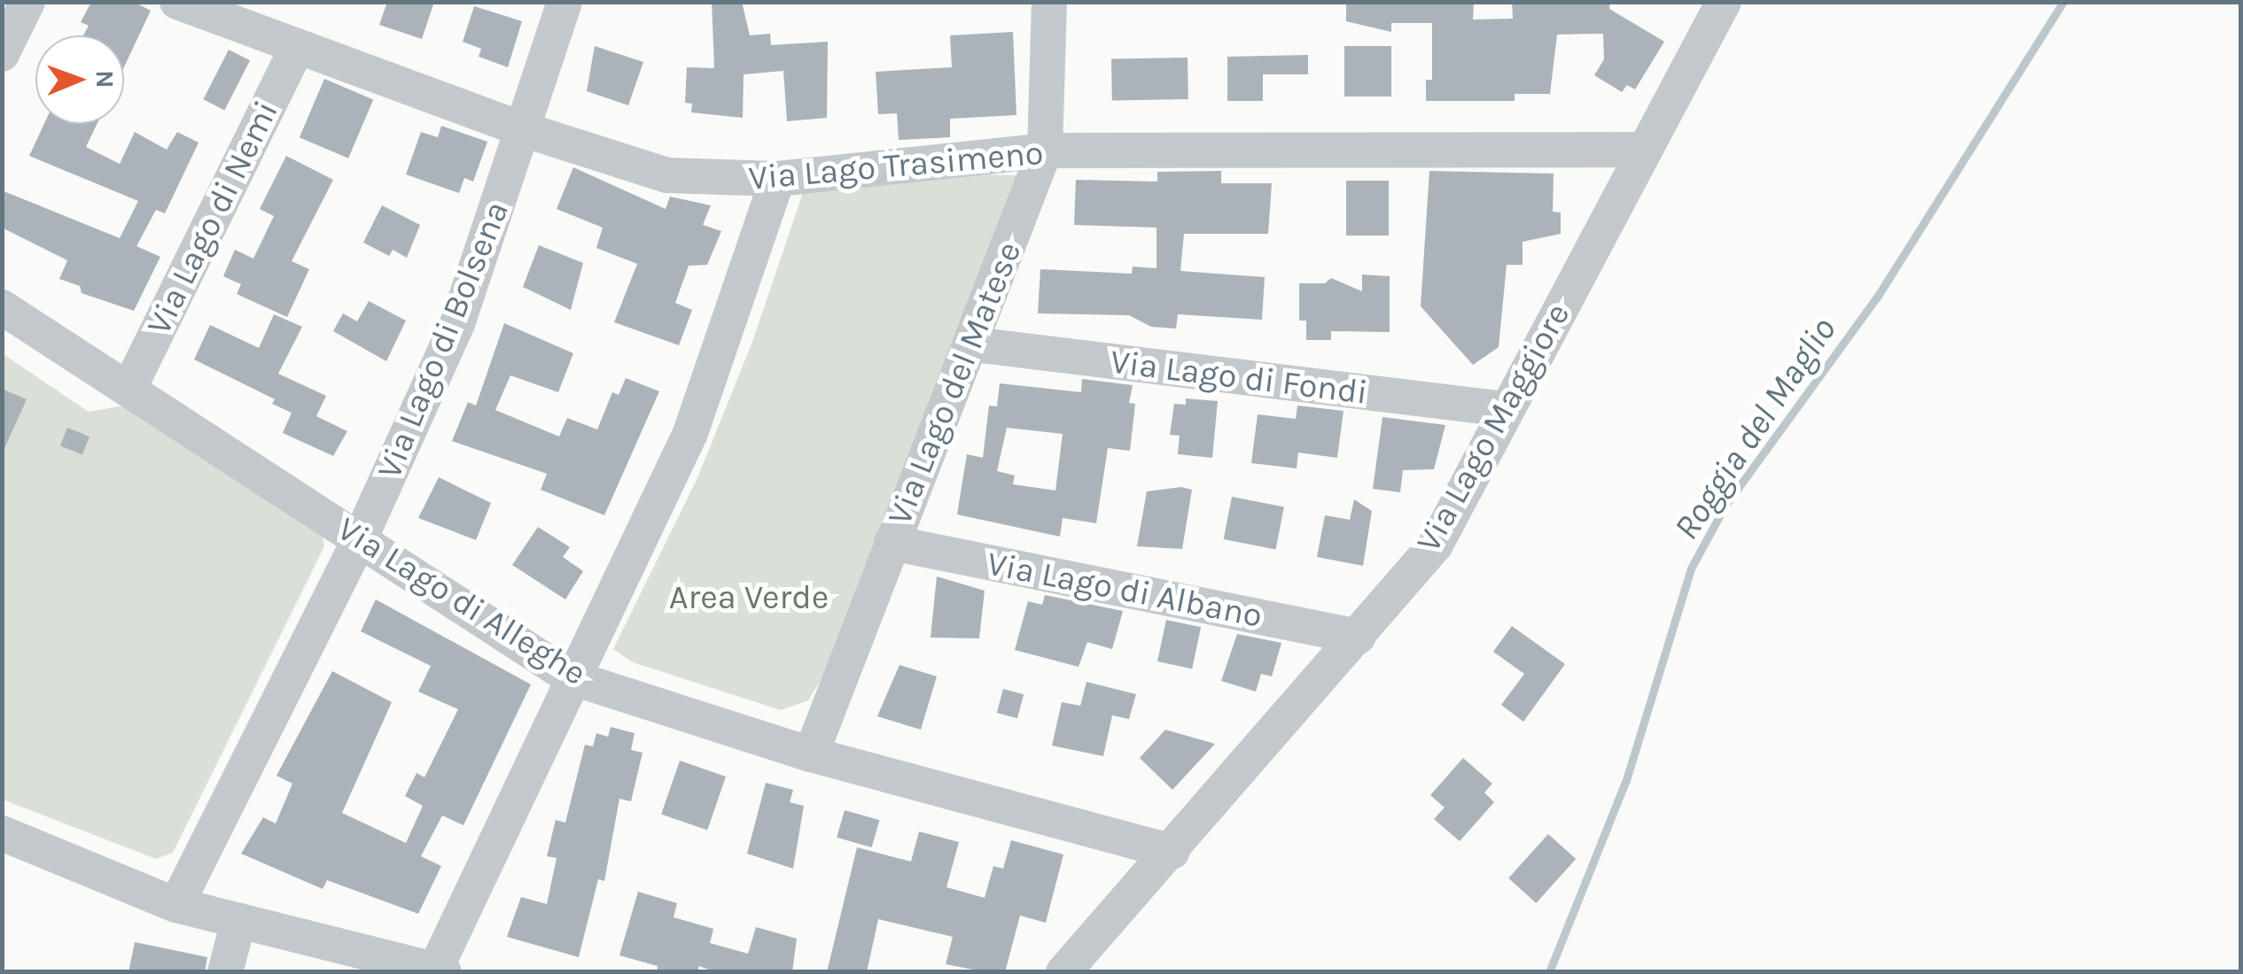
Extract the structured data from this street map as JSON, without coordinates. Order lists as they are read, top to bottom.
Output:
{
  "streets": {
    "street": [
      "Via Lago Trasimeno",
      "Via Lago di Nemi",
      "Via Lago di Bolsena",
      "Via Lago di Fondi",
      "Via Lago del Matese",
      "Via Lago Maggiore",
      "Via Lago di Albano",
      "Via Lago di Alleghe"
    ]
  },
  "crossings": [
    ["Via Lago Trasimeno", "Via Lago di Nemi"],
    ["Via Lago Trasimeno", "Via Lago di Bolsena"],
    ["Via Lago Trasimeno", "Via Lago del Matese"],
    ["Via Lago Trasimeno", "Via Lago Maggiore"],
    ["Via Lago di Nemi", "Via Lago di Alleghe"],
    ["Via Lago di Bolsena", "Via Lago di Alleghe"],
    ["Via Lago di Fondi", "Via Lago del Matese"],
    ["Via Lago di Fondi", "Via Lago Maggiore"],
    ["Via Lago del Matese", "Via Lago di Albano"],
    ["Via Lago del Matese", "Via Lago di Alleghe"],
    ["Via Lago Maggiore", "Via Lago di Albano"],
    ["Via Lago Maggiore", "Via Lago di Alleghe"]
  ],
  "water": ["Roggia del Maglio"],
  "parks": ["Area Verde"],
  "north": "right"
}
